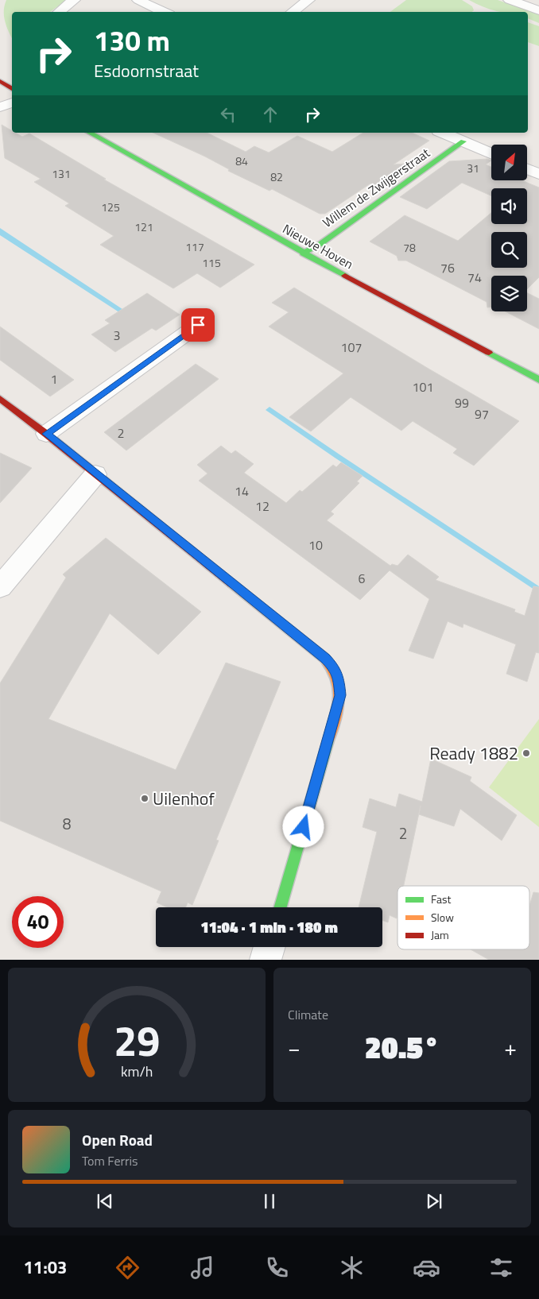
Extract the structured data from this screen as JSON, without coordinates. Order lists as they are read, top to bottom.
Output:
{
  "streets": {
    "street": ["Willem de Zwijgerstraat", "Nieuwe Hoven"]
  },
  "crossings": [
    ["Willem de Zwijgerstraat", "Nieuwe Hoven"]
  ],
  "places": ["Ready 1882", "Uilenhof"],
  "house_numbers": [
    "84",
    "31",
    "131",
    "82",
    "125",
    "121",
    "117",
    "78",
    "115",
    "76",
    "74",
    "3",
    "107",
    "1",
    "101",
    "99",
    "97",
    "2",
    "14",
    "12",
    "10",
    "6",
    "8",
    "2"
  ],
  "legend": ["Fast", "Slow", "Jam"],
  "north": "top right",
  "page": {
    "turn": ["130 m", "Esdoornstraat"],
    "limit": "40",
    "trip": "11:04 · 1 min · 180 m",
    "tile": "Climate",
    "heat": ["−", "20.5°", "+"],
    "song": ["Open Road", "Tom Ferris"],
    "tabs": "11:03",
    "gauge": ["29", "km/h"]
  }
}
